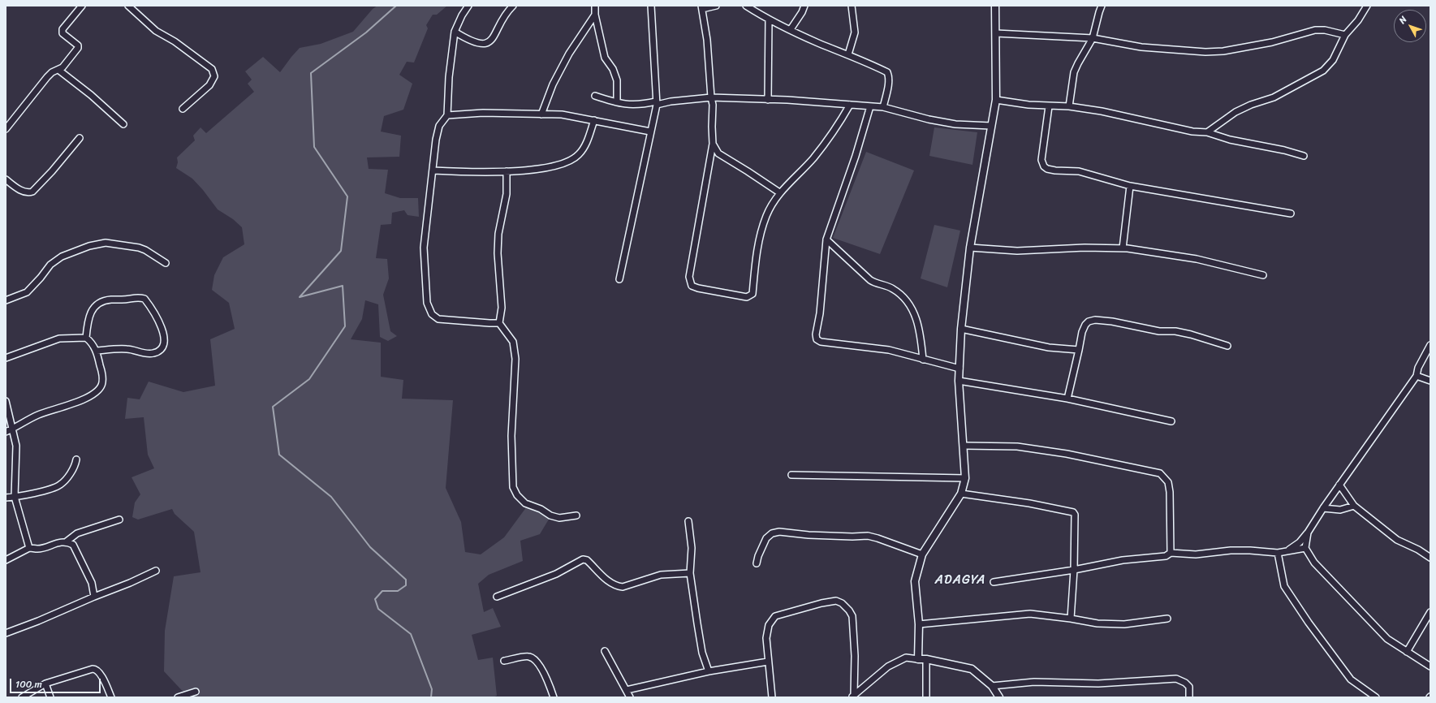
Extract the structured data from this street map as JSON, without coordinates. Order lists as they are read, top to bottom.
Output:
{
  "districts": ["ADAGYA"],
  "scale_bar": "100 m",
  "north": "top left"
}
